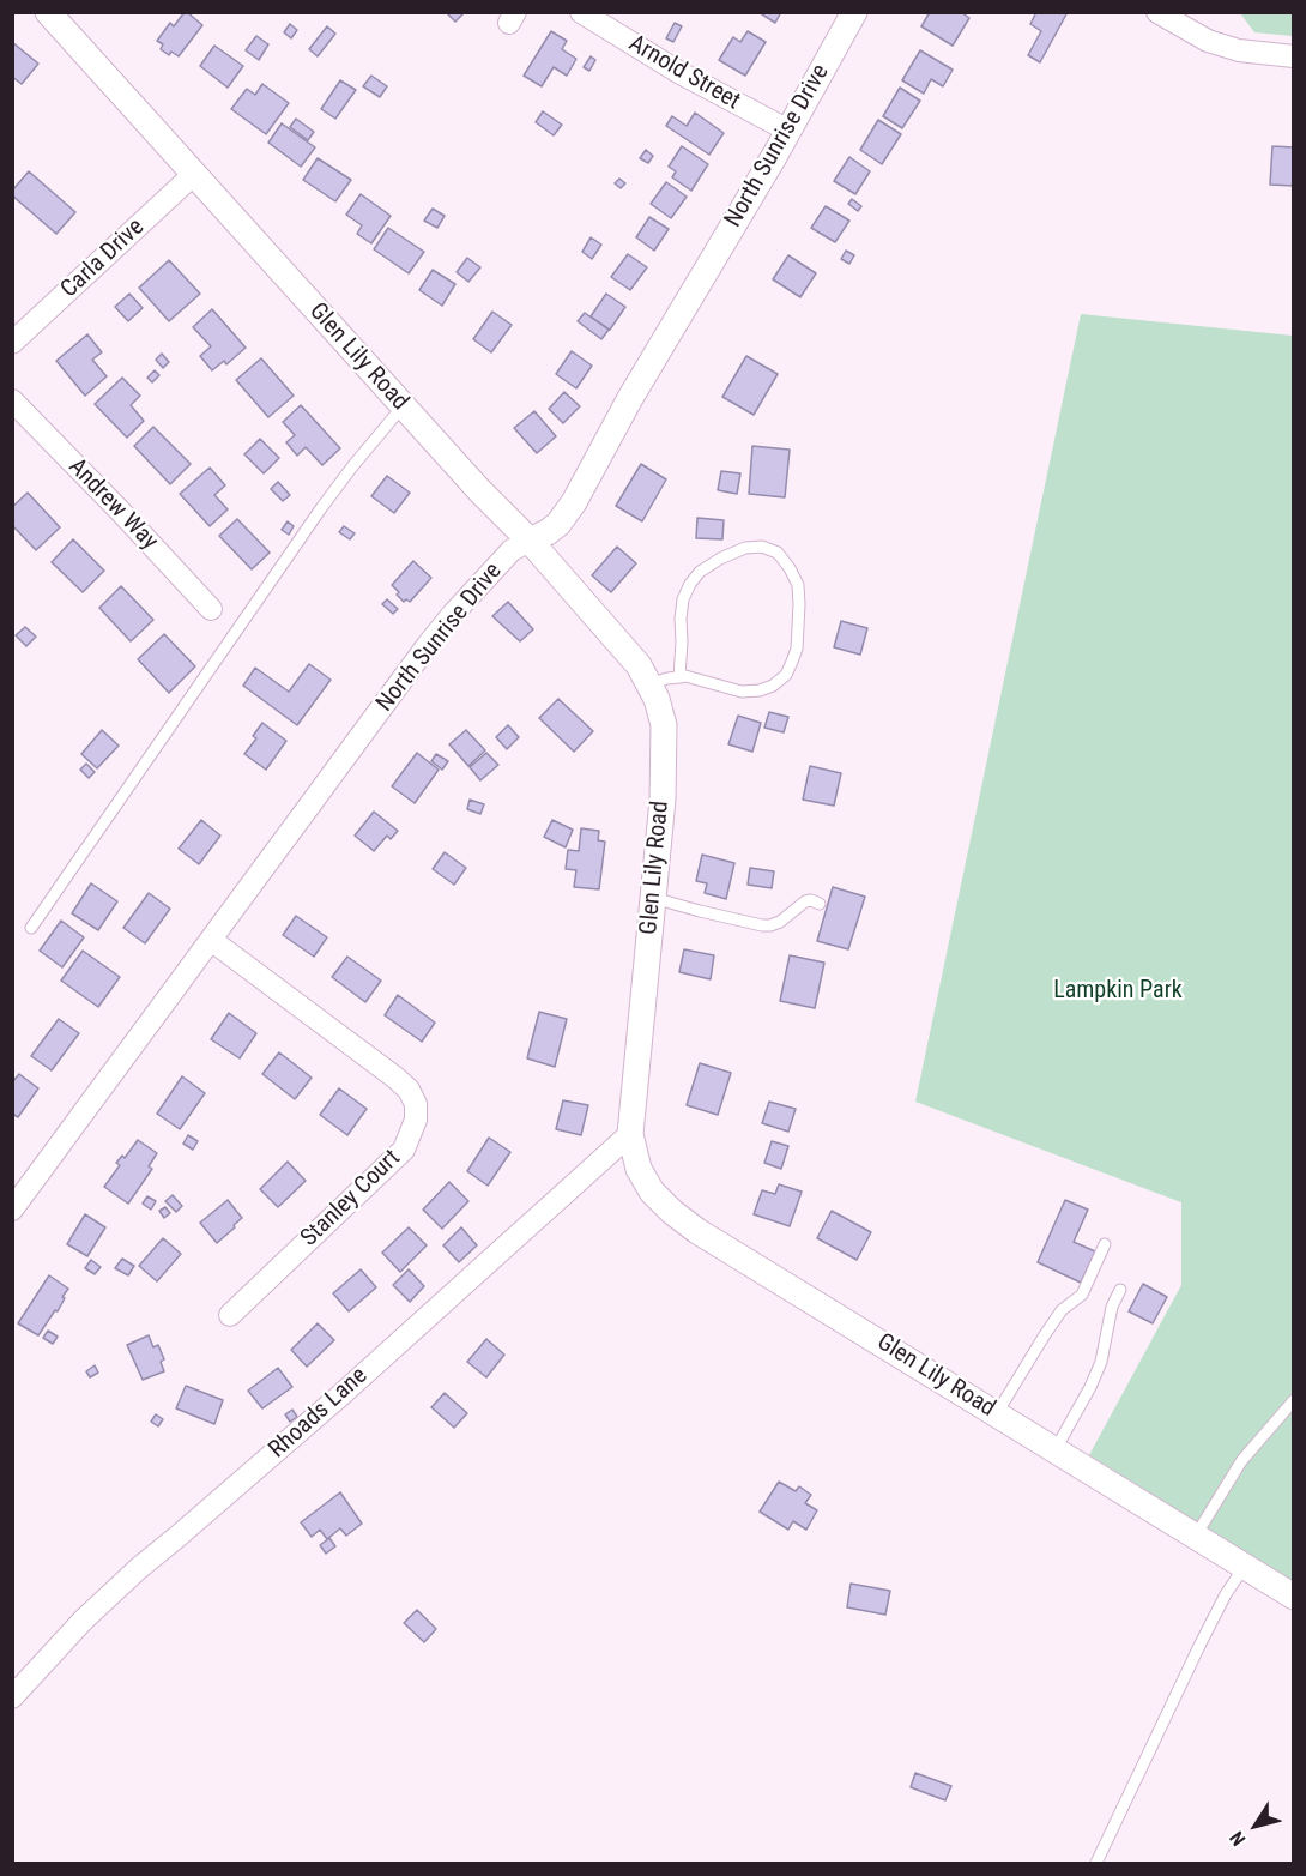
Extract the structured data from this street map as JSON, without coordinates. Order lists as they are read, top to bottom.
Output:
{
  "streets": {
    "street": [
      "Arnold Street",
      "North Sunrise Drive",
      "Carla Drive",
      "Glen Lily Road",
      "Andrew Way",
      "Stanley Court",
      "Rhoads Lane"
    ]
  },
  "crossings": [
    ["Arnold Street", "North Sunrise Drive"],
    ["North Sunrise Drive", "Glen Lily Road"],
    ["North Sunrise Drive", "Stanley Court"],
    ["Carla Drive", "Glen Lily Road"],
    ["Glen Lily Road", "Rhoads Lane"]
  ],
  "parks": ["Lampkin Park"],
  "north": "bottom left"
}
